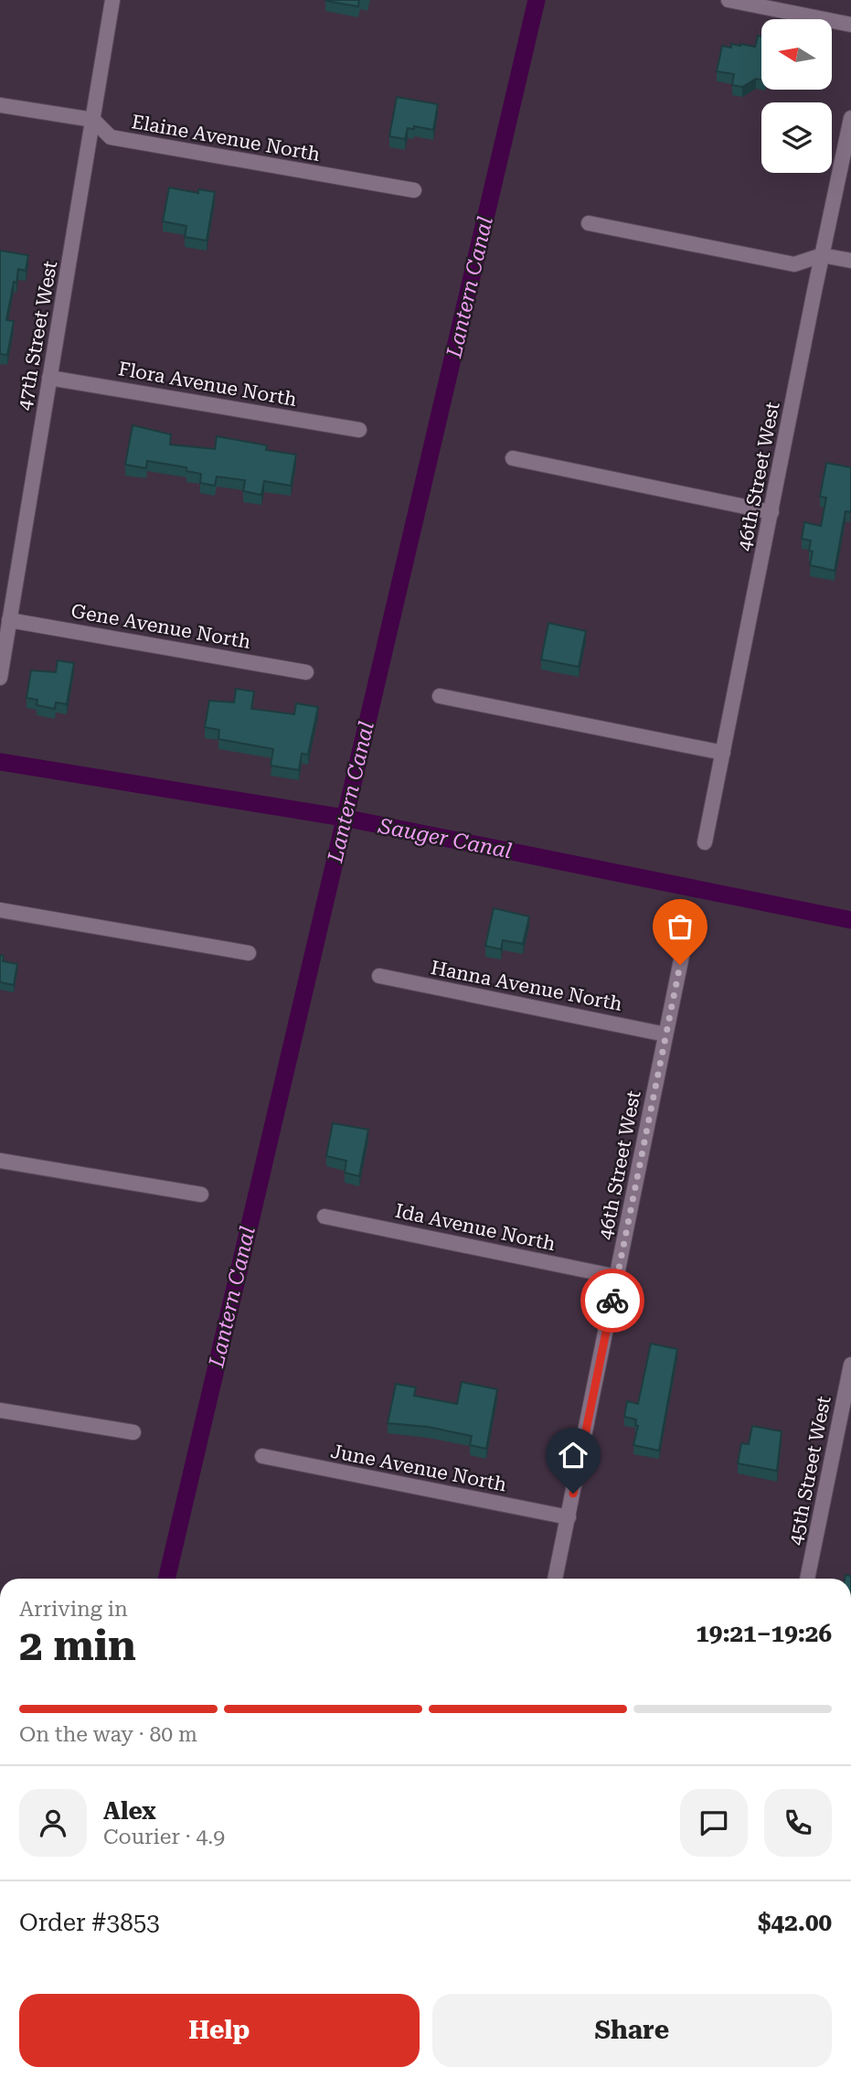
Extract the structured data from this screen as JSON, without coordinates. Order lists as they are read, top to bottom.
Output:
{
  "streets": {
    "street": [
      "Elaine Avenue North",
      "47th Street West",
      "Flora Avenue North",
      "46th Street West",
      "Gene Avenue North",
      "Hanna Avenue North",
      "Ida Avenue North",
      "June Avenue North",
      "45th Street West"
    ]
  },
  "crossings": [
    ["Elaine Avenue North", "47th Street West"],
    ["47th Street West", "Flora Avenue North"],
    ["47th Street West", "Gene Avenue North"],
    ["46th Street West", "Hanna Avenue North"],
    ["46th Street West", "Ida Avenue North"],
    ["46th Street West", "June Avenue North"]
  ],
  "water": ["Lantern Canal", "Sauger Canal"],
  "north": "left",
  "page": {
    "heading": ["2 min", "Arriving in", "19:21–19:26"],
    "panel": [
      "Alex",
      "Courier · 4.9",
      "Order #3853",
      "$42.00"
    ],
    "bar": "On the way · 80 m",
    "buttons": ["Help", "Share"]
  }
}
